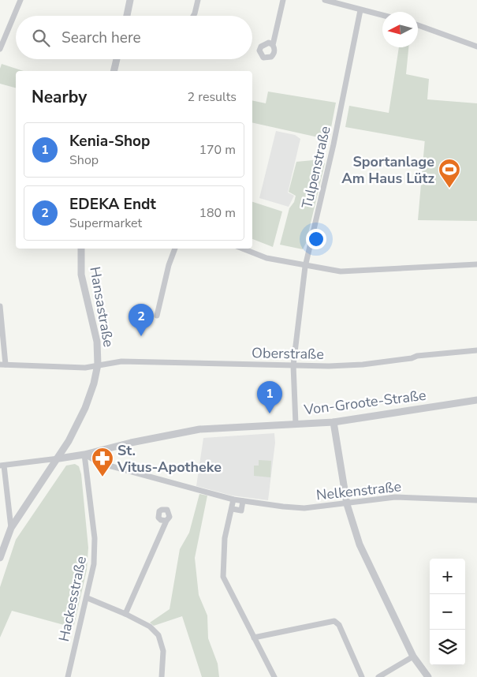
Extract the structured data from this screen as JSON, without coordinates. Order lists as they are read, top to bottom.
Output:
{
  "streets": {
    "street": [
      "Tulpenstraße",
      "Hansastraße",
      "Oberstraße",
      "Von-Groote-Straße",
      "Nelkenstraße",
      "Hackesstraße"
    ]
  },
  "crossings": [
    ["Tulpenstraße", "Oberstraße"],
    ["Tulpenstraße", "Von-Groote-Straße"],
    ["Hansastraße", "Oberstraße"],
    ["Hansastraße", "Von-Groote-Straße"],
    ["Von-Groote-Straße", "Nelkenstraße"],
    ["Von-Groote-Straße", "Hackesstraße"],
    ["Nelkenstraße", "Hackesstraße"]
  ],
  "places": {
    "sports": ["Sportanlage Am Haus Lütz"],
    "pharmacy": ["St. Vitus-Apotheke"]
  },
  "north": "left",
  "page": {
    "search": "Search here",
    "heading": ["Nearby", "2 results"],
    "list": [
      {
        "mark": "1",
        "name": "Kenia-Shop",
        "note": "Shop",
        "value": "170 m"
      },
      {
        "mark": "2",
        "name": "EDEKA Endt",
        "note": "Supermarket",
        "value": "180 m"
      }
    ],
    "pins": ["2", "1"],
    "map_buttons": ["+", "−"]
  }
}
